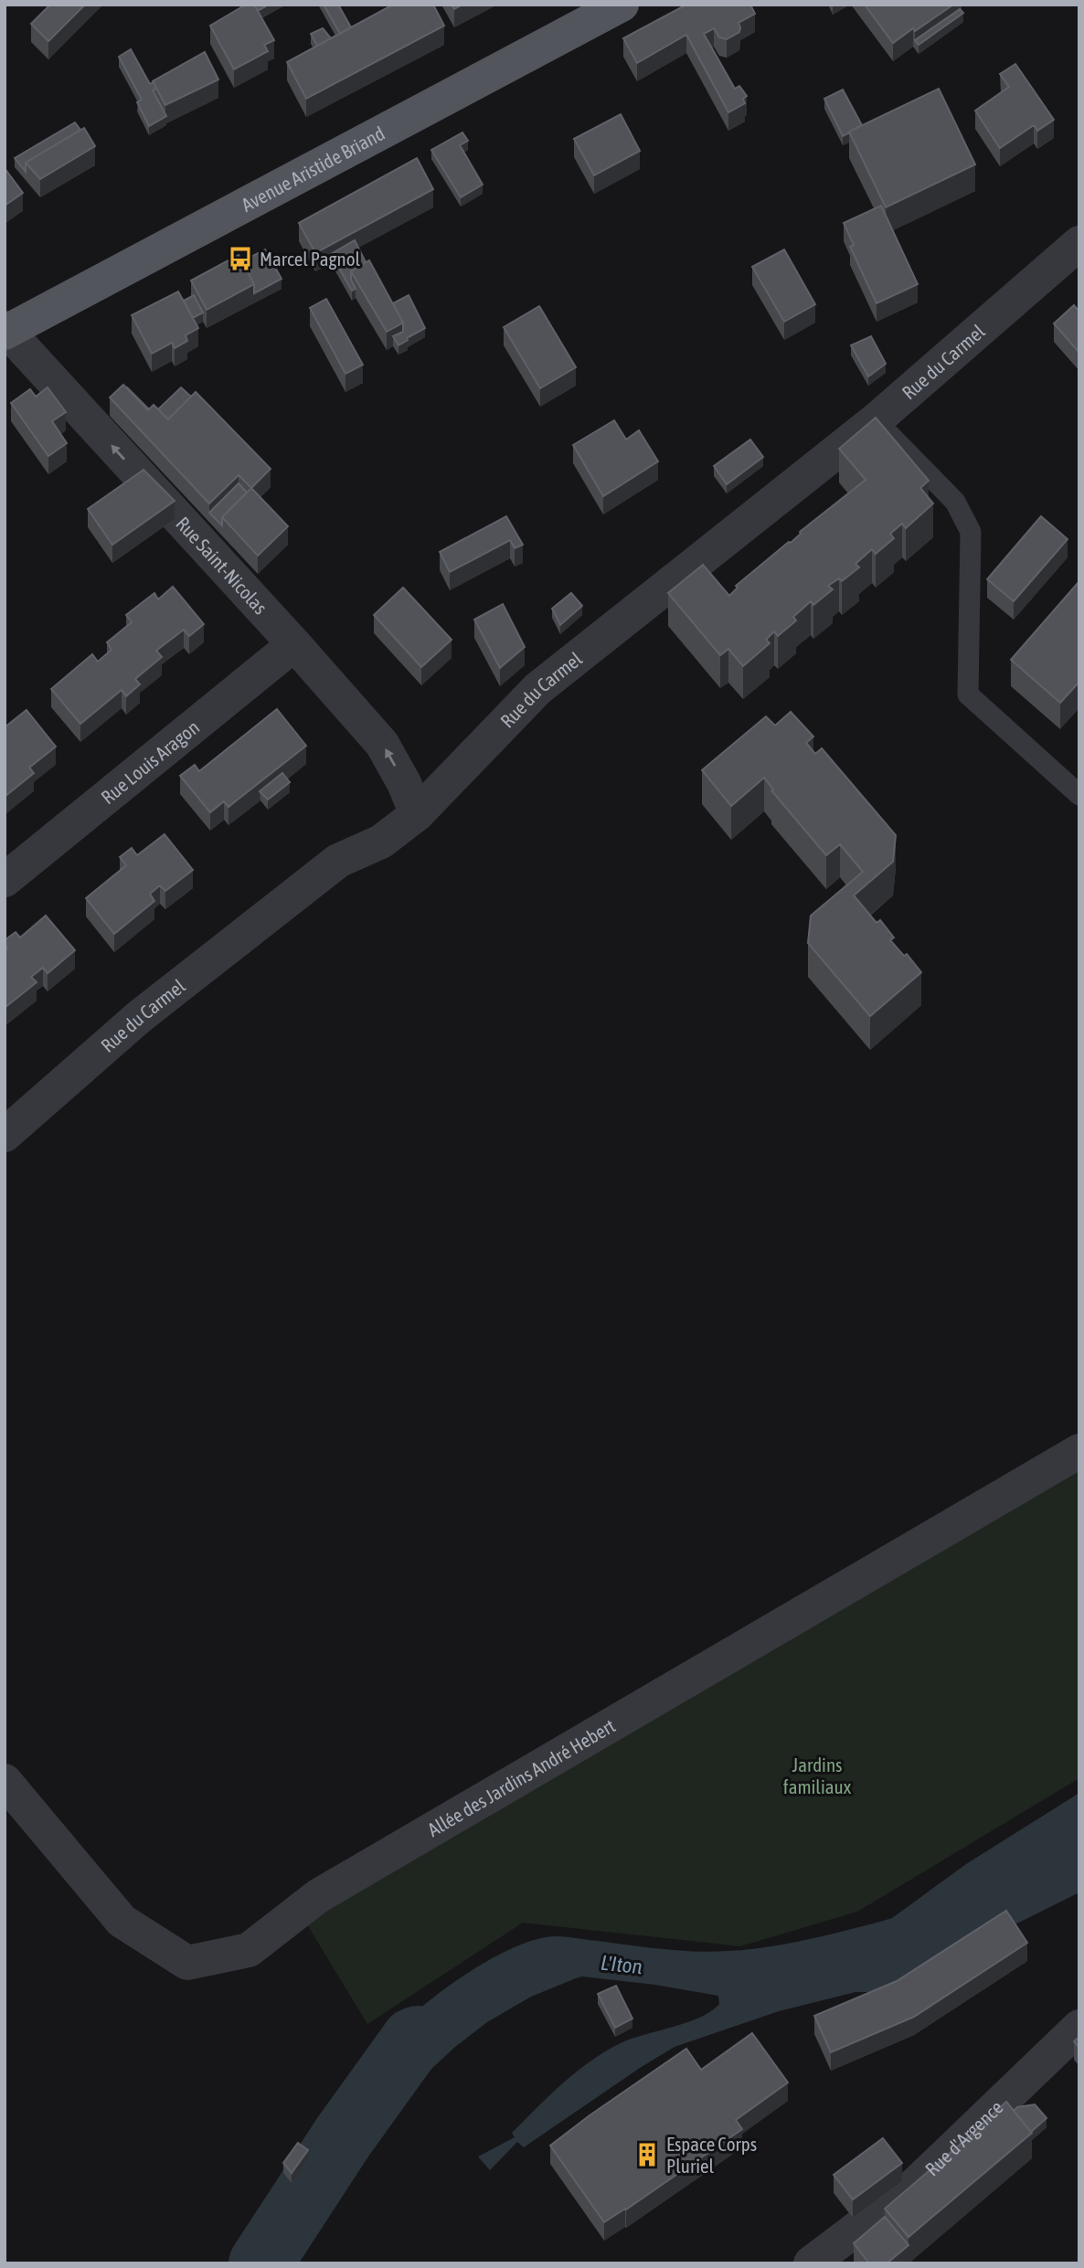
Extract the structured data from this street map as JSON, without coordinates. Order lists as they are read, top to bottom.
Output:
{
  "streets": {
    "main road": ["Avenue Aristide Briand"],
    "street": [
      "Rue du Carmel",
      "Rue Saint-Nicolas",
      "Rue Louis Aragon",
      "Allée des Jardins André Hebert",
      "Rue d'Argence"
    ]
  },
  "crossings": [
    ["Avenue Aristide Briand", "Rue Saint-Nicolas"],
    ["Rue du Carmel", "Rue Saint-Nicolas"],
    ["Rue Saint-Nicolas", "Rue Louis Aragon"]
  ],
  "one_way": ["Rue Saint-Nicolas"],
  "water": ["L'Iton"],
  "parks": ["Jardins familiaux"],
  "places": {
    "bus stop": ["Marcel Pagnol"],
    "building": ["Espace Corps Pluriel"]
  }
}
